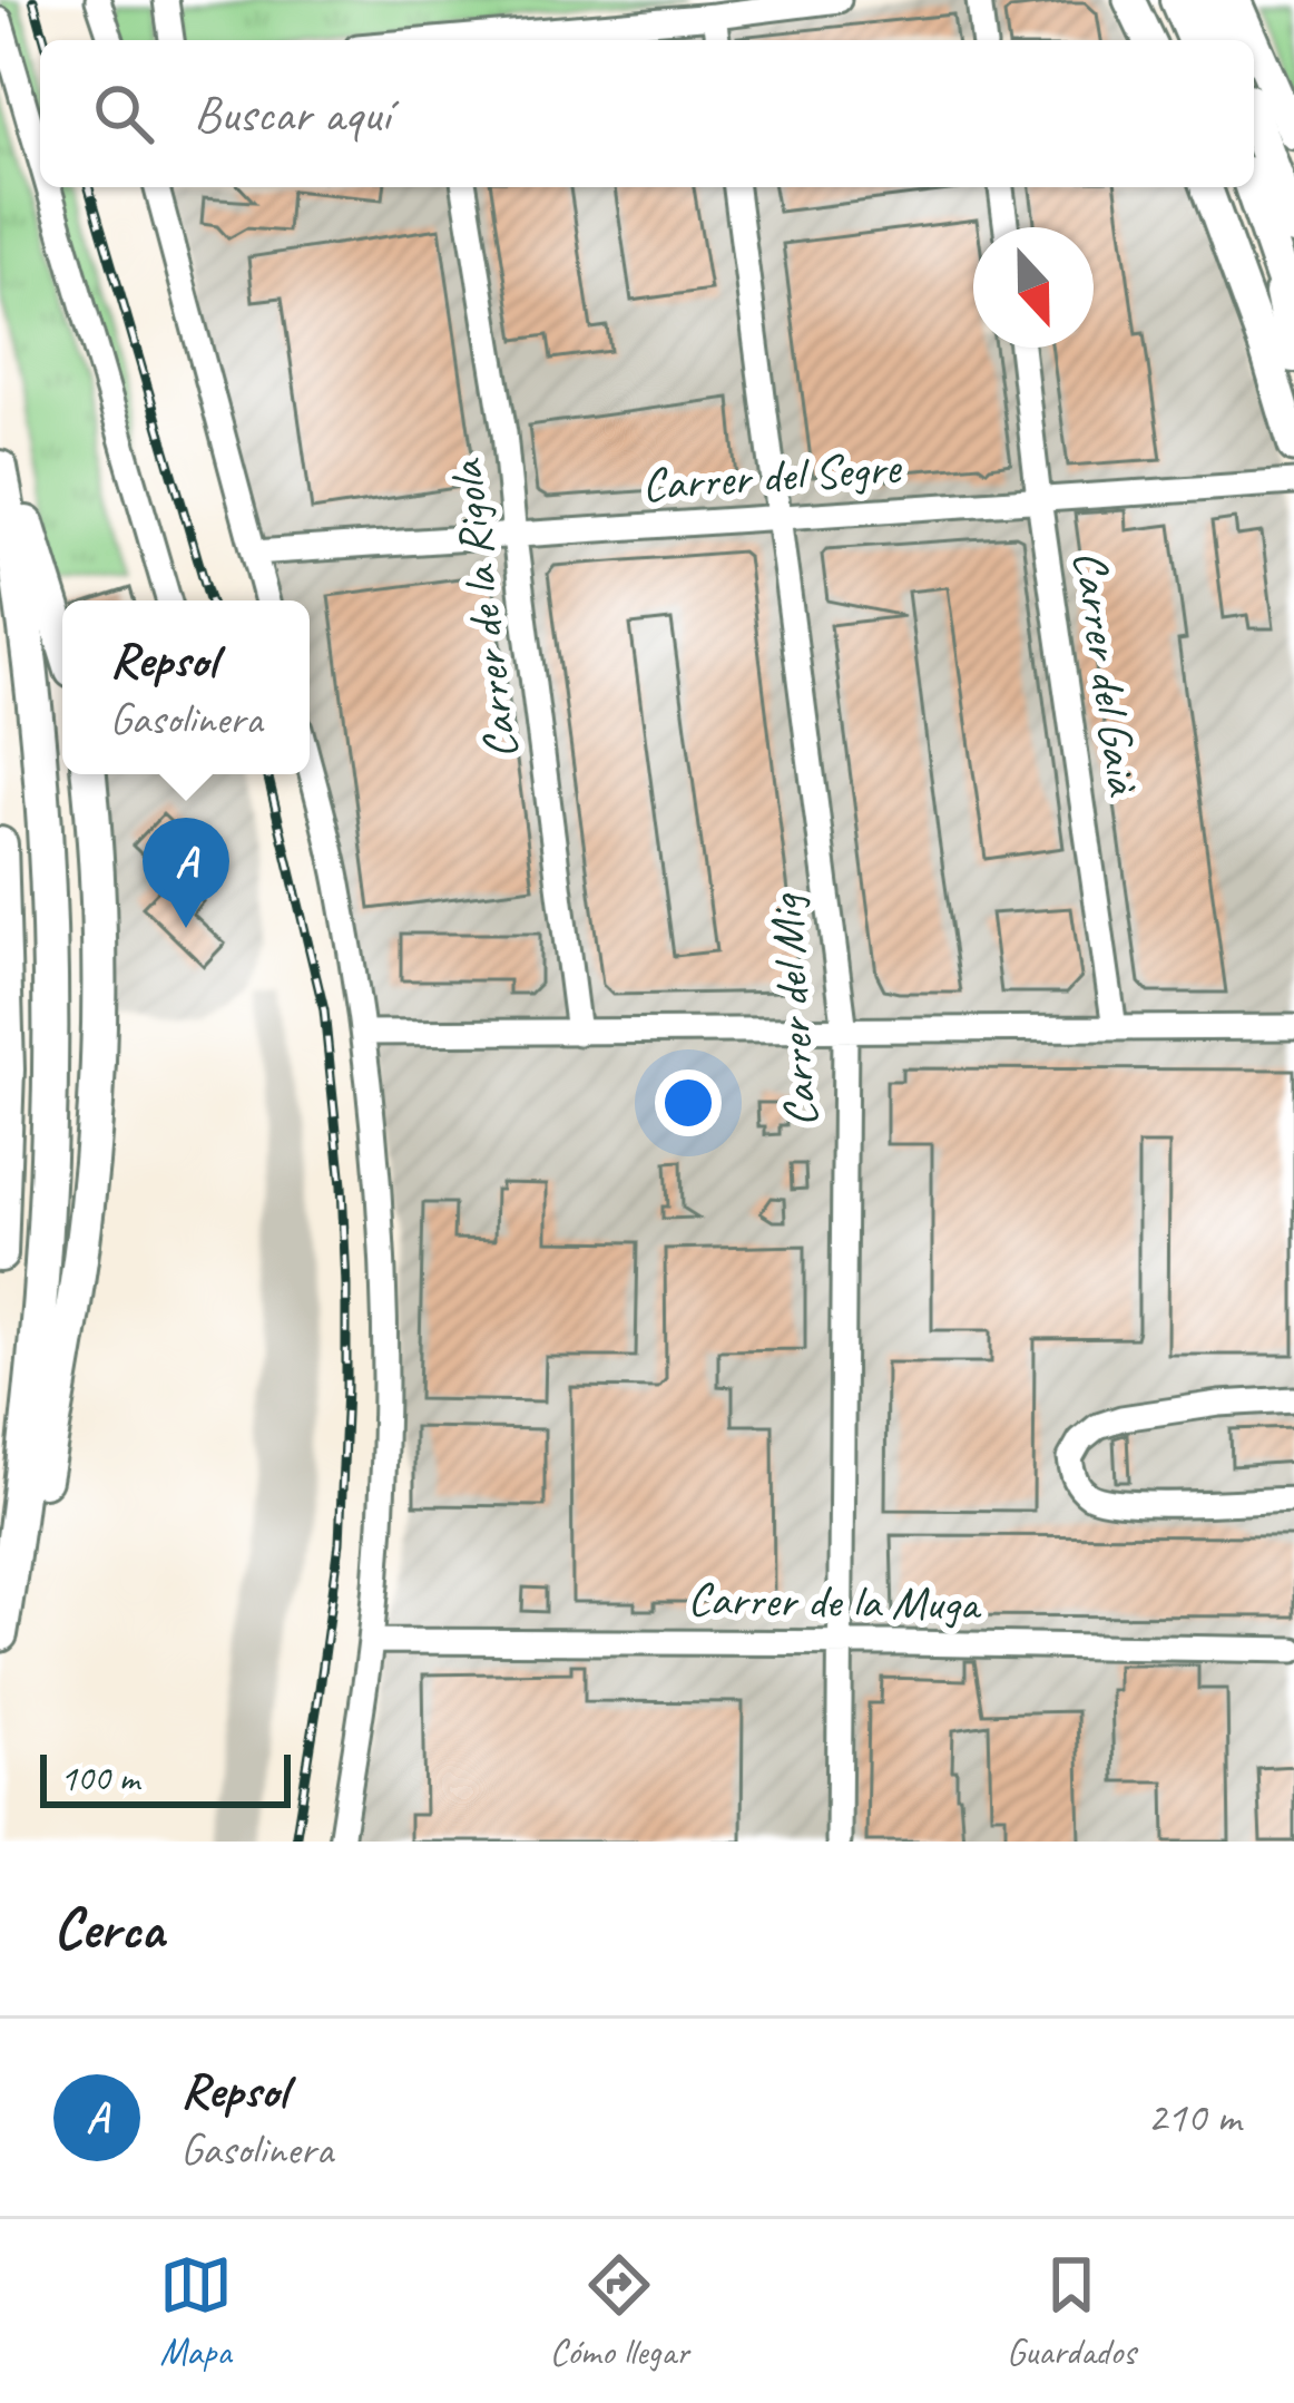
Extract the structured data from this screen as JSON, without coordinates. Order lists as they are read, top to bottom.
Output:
{
  "streets": {
    "street": [
      "Carrer del Segre",
      "Carrer de la Rigola",
      "Carrer del Gaià",
      "Carrer del Mig",
      "Carrer de la Muga"
    ]
  },
  "crossings": [
    ["Carrer del Segre", "Carrer de la Rigola"],
    ["Carrer del Segre", "Carrer del Gaià"],
    ["Carrer del Segre", "Carrer del Mig"],
    ["Carrer del Mig", "Carrer de la Muga"]
  ],
  "scale_bar": "100 m",
  "north": "bottom",
  "page": {
    "search": "Buscar aquí",
    "popup": ["Repsol", "Gasolinera"],
    "pins": "A",
    "scale": "100 m",
    "heading": "Cerca",
    "list": [
      {
        "mark": "A",
        "name": "Repsol",
        "note": "Gasolinera",
        "value": "210 m"
      }
    ],
    "nav": ["Mapa", "Cómo llegar", "Guardados"]
  }
}
